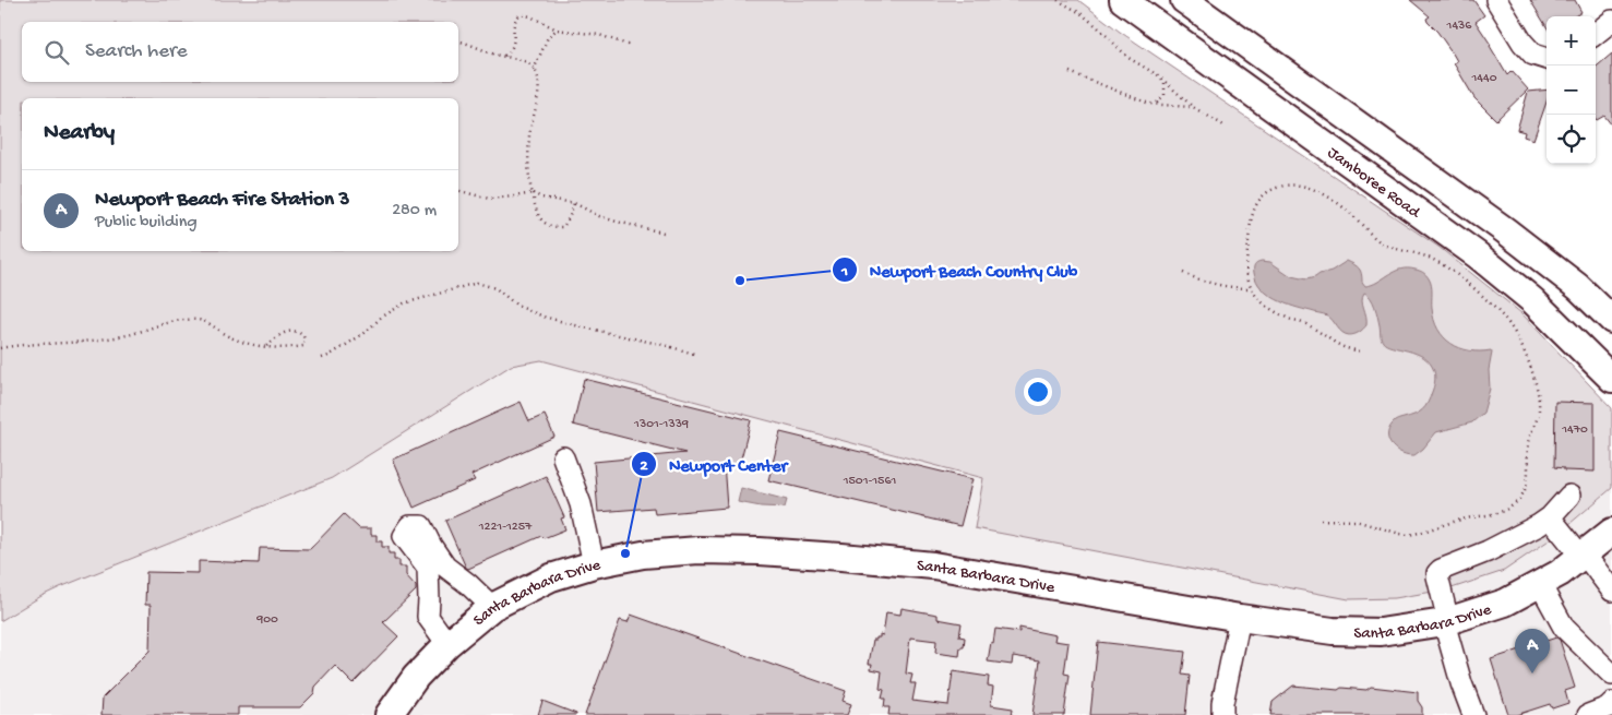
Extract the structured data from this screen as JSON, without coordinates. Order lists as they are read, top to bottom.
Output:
{
  "streets": {
    "main road": ["Jamboree Road", "Santa Barbara Drive"]
  },
  "places": ["Newport Beach Country Club", "Newport Center"],
  "house_numbers": [
    "1436",
    "1440",
    "1301-1339",
    "1470",
    "1501-1561",
    "1221-1257",
    "900"
  ],
  "page": {
    "map_buttons": ["+", "−"],
    "search": "Search here",
    "heading": "Nearby",
    "list": [
      {
        "mark": "A",
        "name": "Newport Beach Fire Station 3",
        "note": "Public building",
        "value": "280 m"
      }
    ],
    "pins": "A"
  }
}
